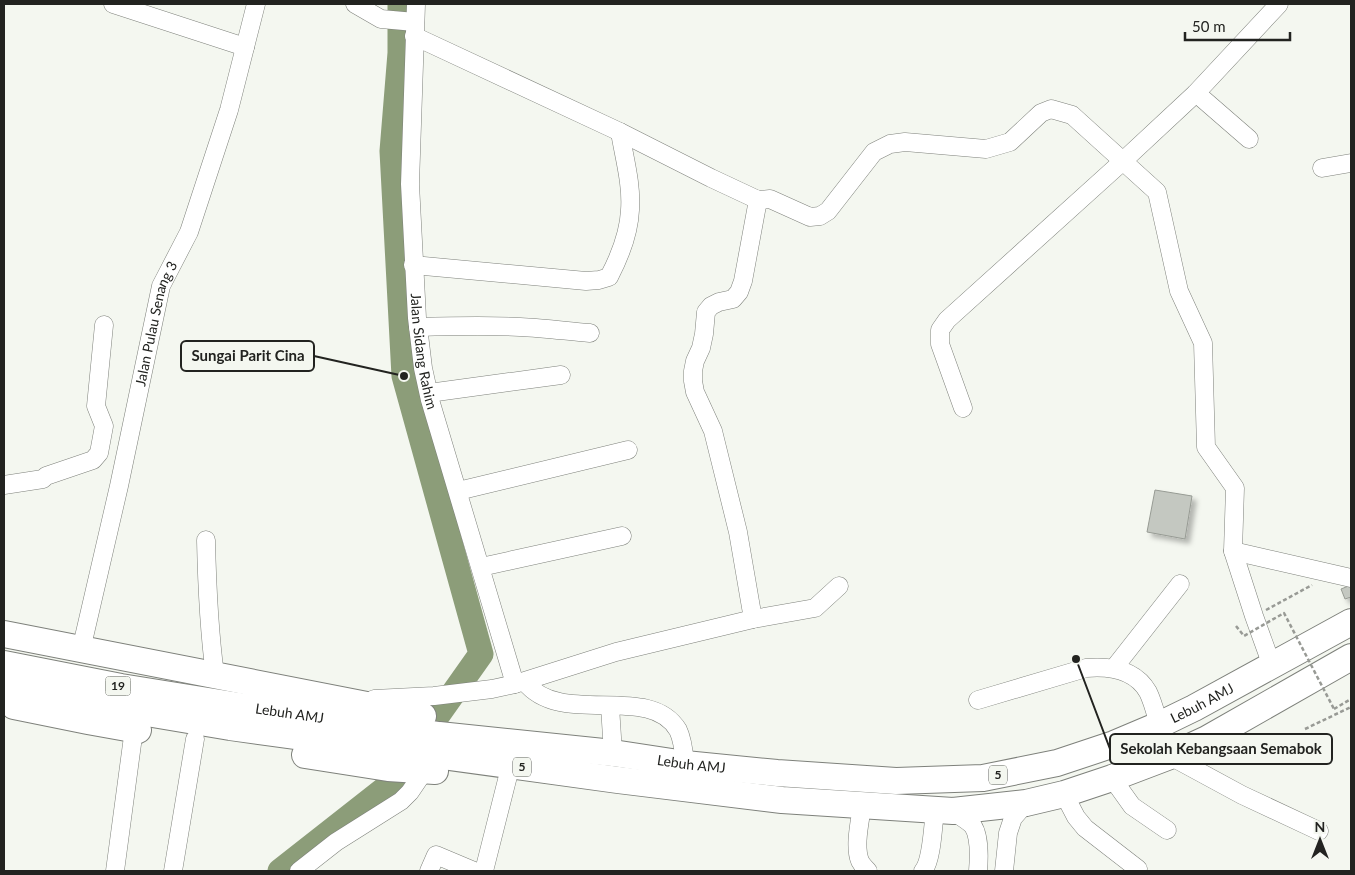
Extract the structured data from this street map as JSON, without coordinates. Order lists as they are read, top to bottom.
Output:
{
  "streets": {
    "highway": ["19", "Lebuh AMJ", "5"],
    "street": ["Jalan Pulau Senang 3", "Jalan Sidang Rahim"]
  },
  "places": ["Sungai Parit Cina", "Sekolah Kebangsaan Semabok"],
  "scale_bar": "50 m",
  "north": "top"
}
